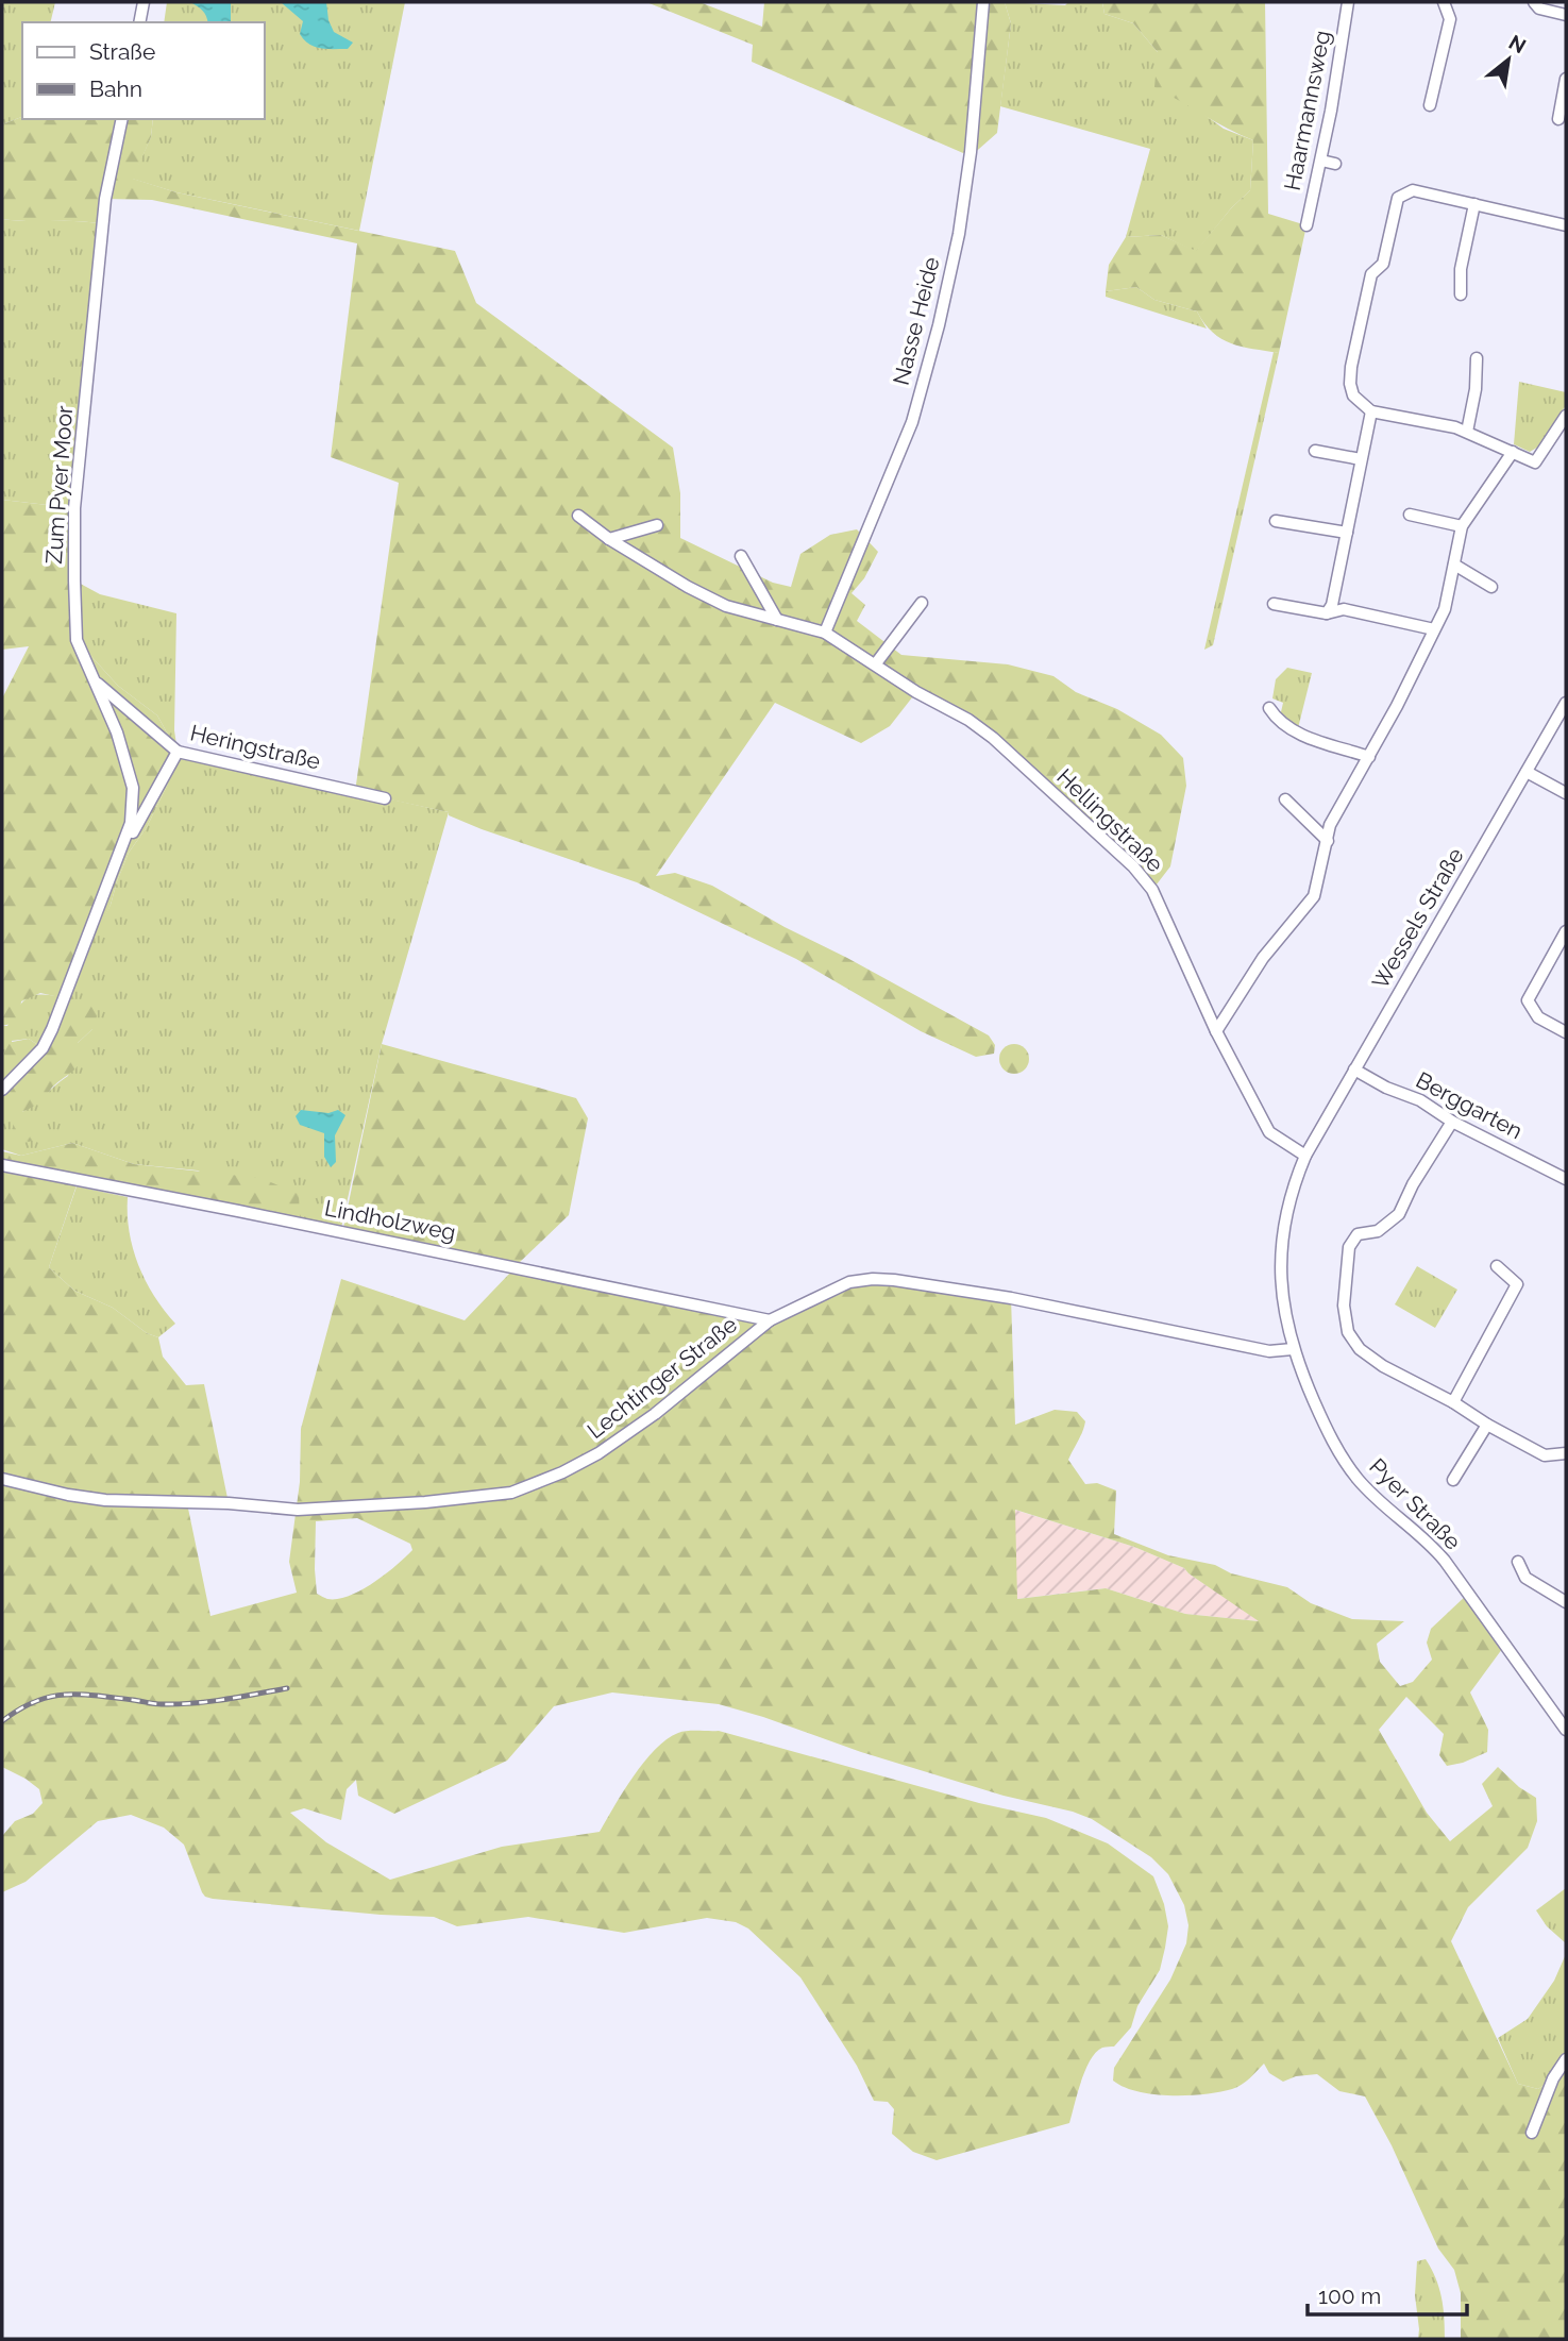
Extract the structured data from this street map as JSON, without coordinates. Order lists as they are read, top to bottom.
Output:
{
  "streets": {
    "street": [
      "Haarmannsweg",
      "Nasse Heide",
      "Zum Pyer Moor",
      "Heringstraße",
      "Hellingstraße",
      "Wessels Straße",
      "Berggarten",
      "Lindholzweg",
      "Lechtinger Straße",
      "Pyer Straße"
    ]
  },
  "crossings": [
    ["Nasse Heide", "Hellingstraße"],
    ["Zum Pyer Moor", "Heringstraße"],
    ["Hellingstraße", "Wessels Straße"],
    ["Hellingstraße", "Pyer Straße"],
    ["Wessels Straße", "Berggarten"],
    ["Wessels Straße", "Pyer Straße"],
    ["Lindholzweg", "Lechtinger Straße"],
    ["Lechtinger Straße", "Pyer Straße"]
  ],
  "legend": ["Straße", "Bahn"],
  "scale_bar": "100 m",
  "north": "top right"
}
